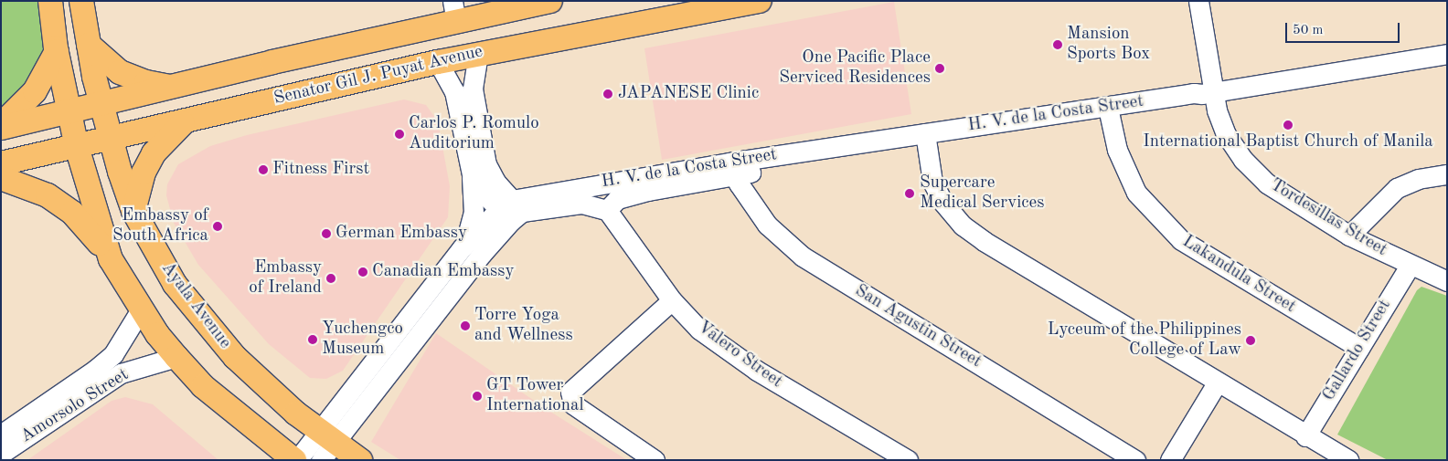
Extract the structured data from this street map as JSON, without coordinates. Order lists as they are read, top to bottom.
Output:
{
  "streets": {
    "main road": ["Senator Gil J. Puyat Avenue", "Ayala Avenue"],
    "street": [
      "H. V. de la Costa Street",
      "Tordesillas Street",
      "Lakandula Street",
      "San Agustin Street",
      "Gallardo Street",
      "Valero Street",
      "Amorsolo Street"
    ]
  },
  "crossings": [
    ["Senator Gil J. Puyat Avenue", "Ayala Avenue"],
    ["H. V. de la Costa Street", "Tordesillas Street"],
    ["H. V. de la Costa Street", "Lakandula Street"],
    ["H. V. de la Costa Street", "San Agustin Street"],
    ["H. V. de la Costa Street", "Valero Street"],
    ["Tordesillas Street", "Gallardo Street"],
    ["Lakandula Street", "Gallardo Street"]
  ],
  "places": [
    "Mansion Sports Box",
    "One Pacific Place Serviced Residences",
    "JAPANESE Clinic",
    "International Baptist Church of Manila",
    "Carlos P. Romulo Auditorium",
    "Fitness First",
    "Supercare Medical Services",
    "Embassy of South Africa",
    "German Embassy",
    "Canadian Embassy",
    "Embassy of Ireland",
    "Torre Yoga and Wellness",
    "Yuchengco Museum",
    "Lyceum of the Philippines College of Law",
    "GT Tower International"
  ],
  "scale_bar": "50 m"
}
